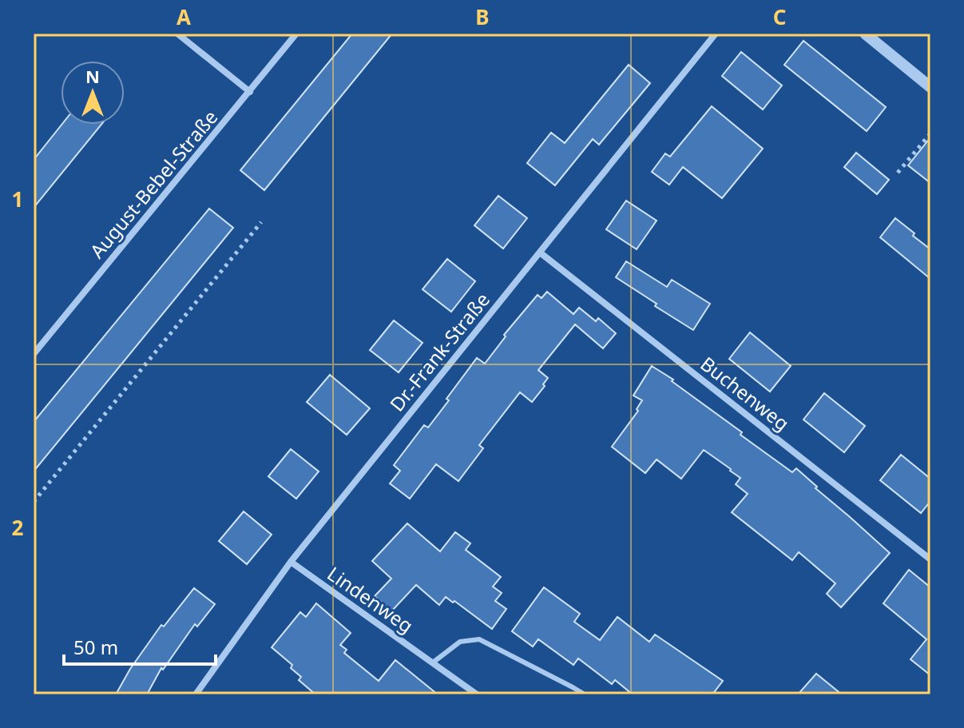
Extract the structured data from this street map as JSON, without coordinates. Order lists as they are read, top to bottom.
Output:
{
  "streets": {
    "street": [
      "August-Bebel-Straße",
      "Dr.-Frank-Straße",
      "Buchenweg",
      "Lindenweg"
    ]
  },
  "crossings": [
    ["Dr.-Frank-Straße", "Buchenweg"],
    ["Dr.-Frank-Straße", "Lindenweg"]
  ],
  "scale_bar": "50 m",
  "north": "top",
  "grid": {
    "columns": ["A", "B", "C"],
    "rows": ["1", "2"]
  }
}
